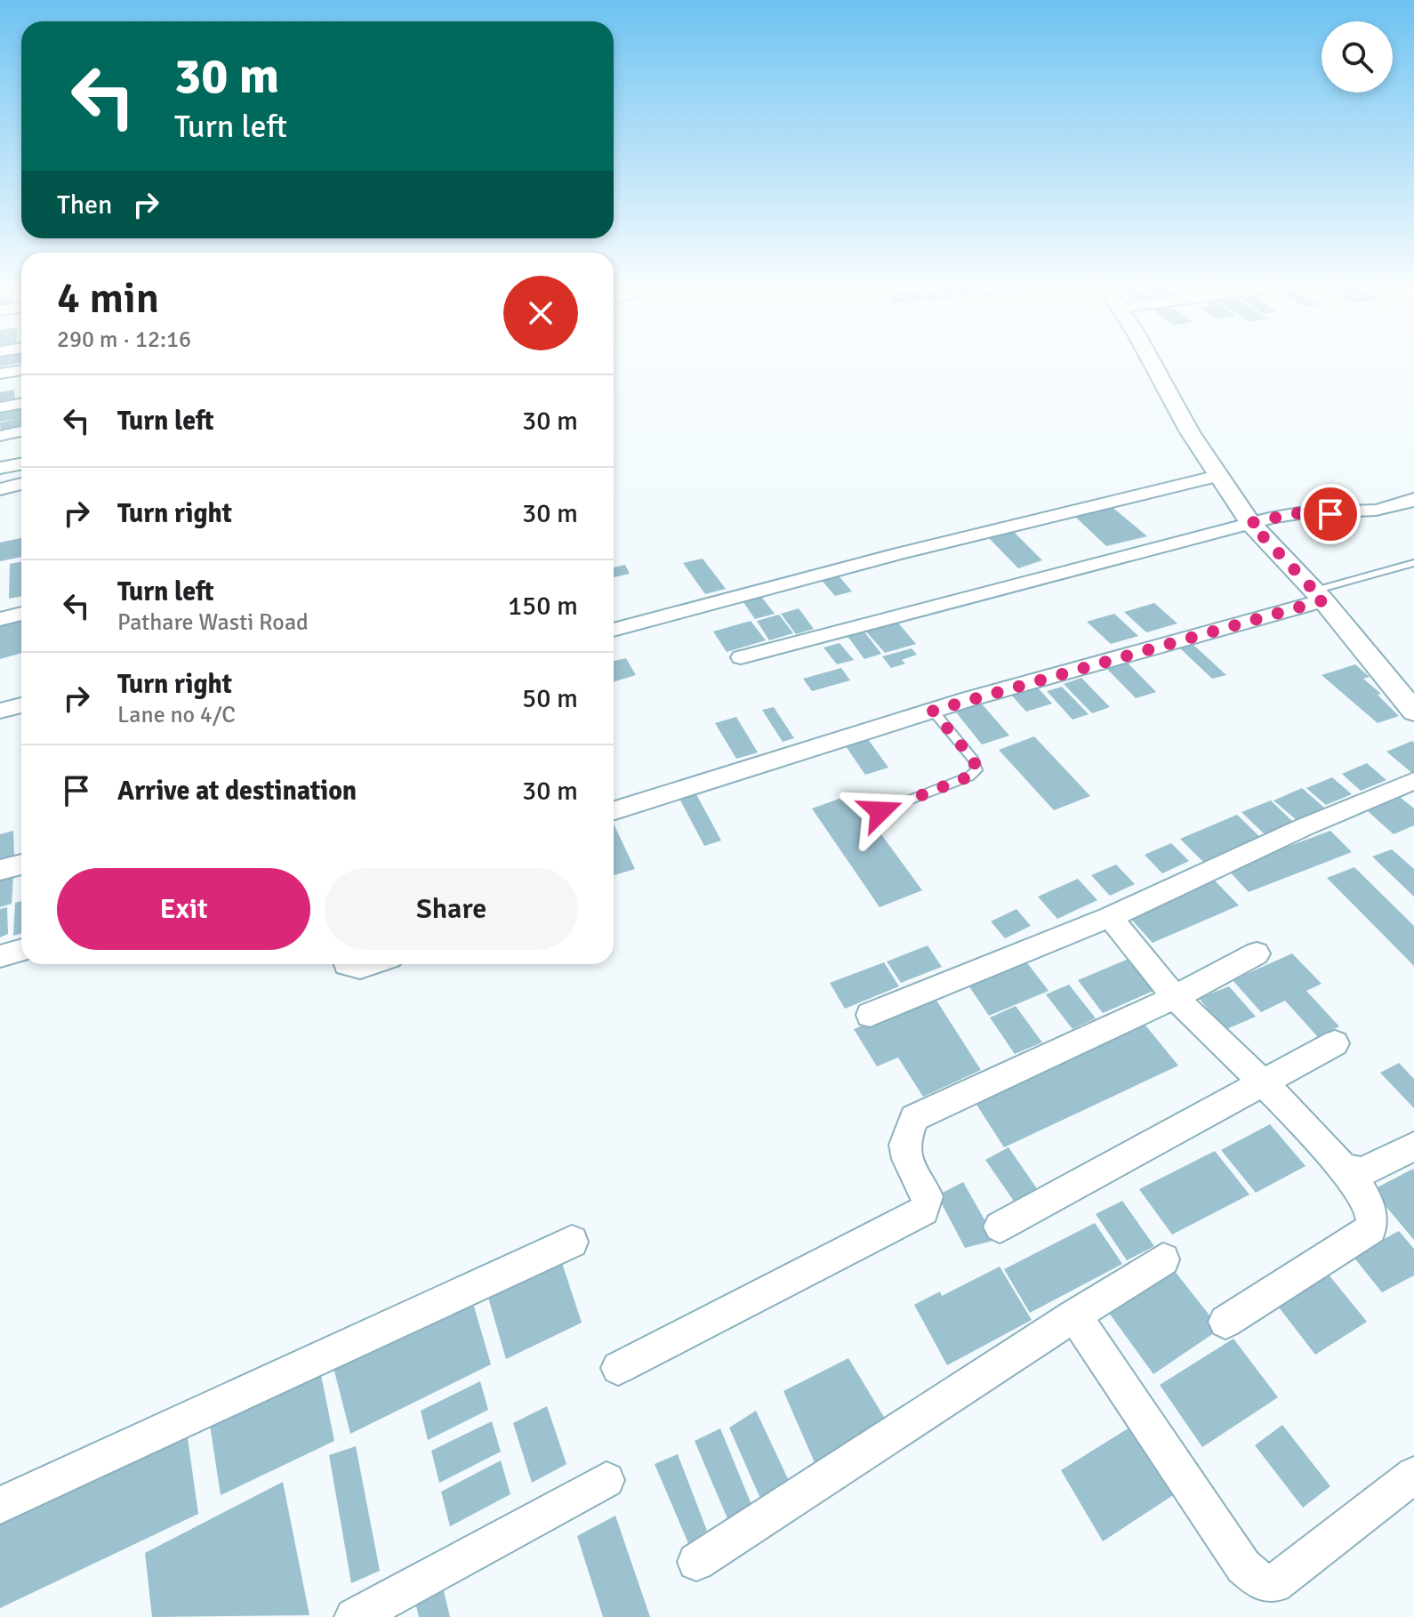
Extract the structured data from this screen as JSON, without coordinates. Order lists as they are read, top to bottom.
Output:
{
  "page": {
    "turn": ["30 m", "Turn left"],
    "then": "Then",
    "heading": ["4 min", "290 m · 12:16"],
    "list": [
      {
        "name": "Turn left",
        "value": "30 m"
      },
      {
        "name": "Turn right",
        "value": "30 m"
      },
      {
        "name": "Turn left",
        "note": "Pathare Wasti Road",
        "value": "150 m"
      },
      {
        "name": "Turn right",
        "note": "Lane no 4/C",
        "value": "50 m"
      },
      {
        "name": "Arrive at destination",
        "value": "30 m"
      }
    ],
    "buttons": ["Exit", "Share"]
  }
}
